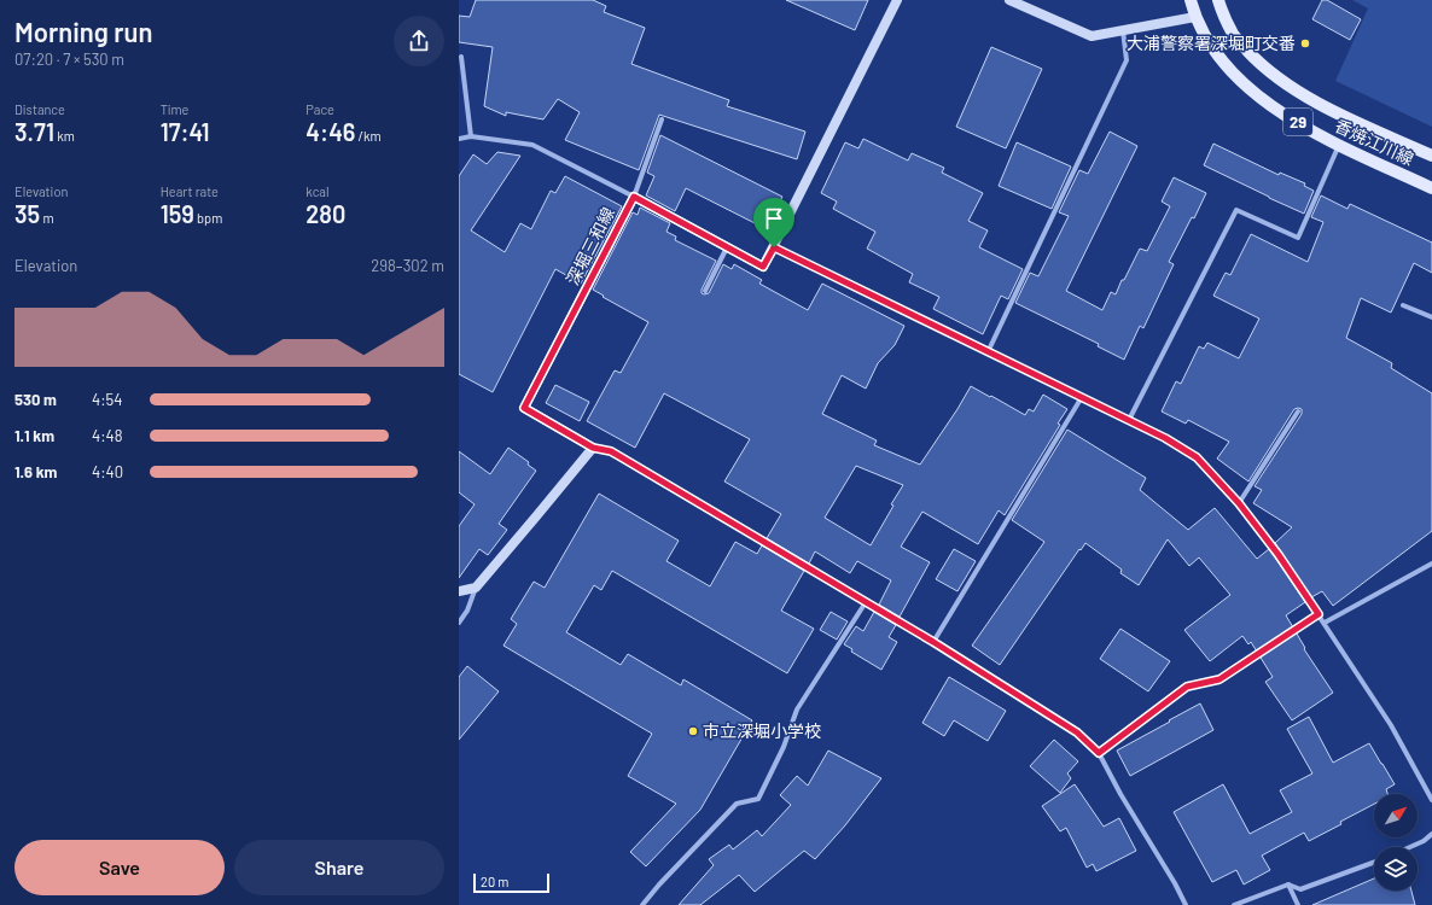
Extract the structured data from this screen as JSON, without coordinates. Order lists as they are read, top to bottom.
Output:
{
  "streets": {
    "main road": ["29", "香焼江川線", "深堀三和線"]
  },
  "places": ["大浦警察署深堀町交番", "市立深堀小学校"],
  "scale_bar": "20 m",
  "north": "top right",
  "page": {
    "heading": ["Morning run", "07:20 · 7 × 530 m"],
    "stats": [
      ["Distance", "3.71 km"],
      ["Time", "17:41"],
      ["Pace", "4:46 /km"],
      ["Elevation", "35 m"],
      ["Heart rate", "159 bpm"],
      ["kcal", "280"]
    ],
    "chart": ["Elevation", "298–302 m"],
    "list": [
      {
        "name": "530 m",
        "note": "4:54"
      },
      {
        "name": "1.1 km",
        "note": "4:48"
      },
      {
        "name": "1.6 km",
        "note": "4:40"
      }
    ],
    "buttons": ["Save", "Share"],
    "scale": "20 m"
  }
}
